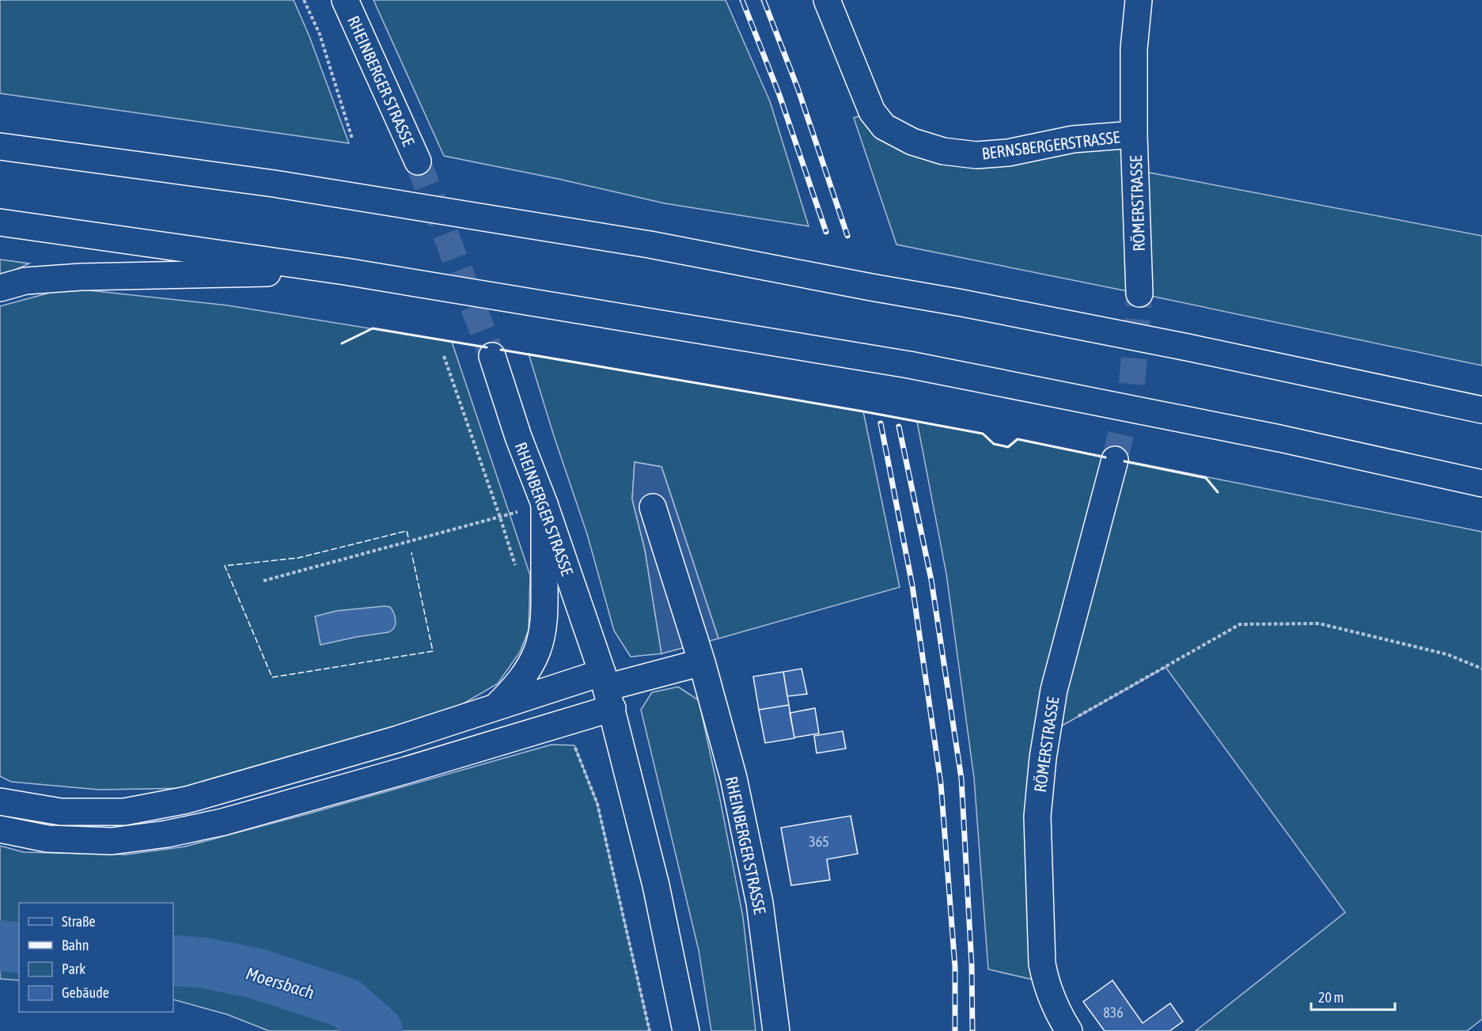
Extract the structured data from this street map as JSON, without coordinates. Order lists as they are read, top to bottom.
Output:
{
  "streets": {
    "main road": ["RHEINBERGER STRASSE", "BERNSBERGERSTRASSE", "RÖMERSTRASSE"]
  },
  "crossings": [
    ["BERNSBERGERSTRASSE", "RÖMERSTRASSE"]
  ],
  "water": ["Moersbach"],
  "house_numbers": ["365", "836"],
  "legend": [
    "Straße",
    "Bahn",
    "Park",
    "Gebäude"
  ],
  "scale_bar": "20 m"
}
